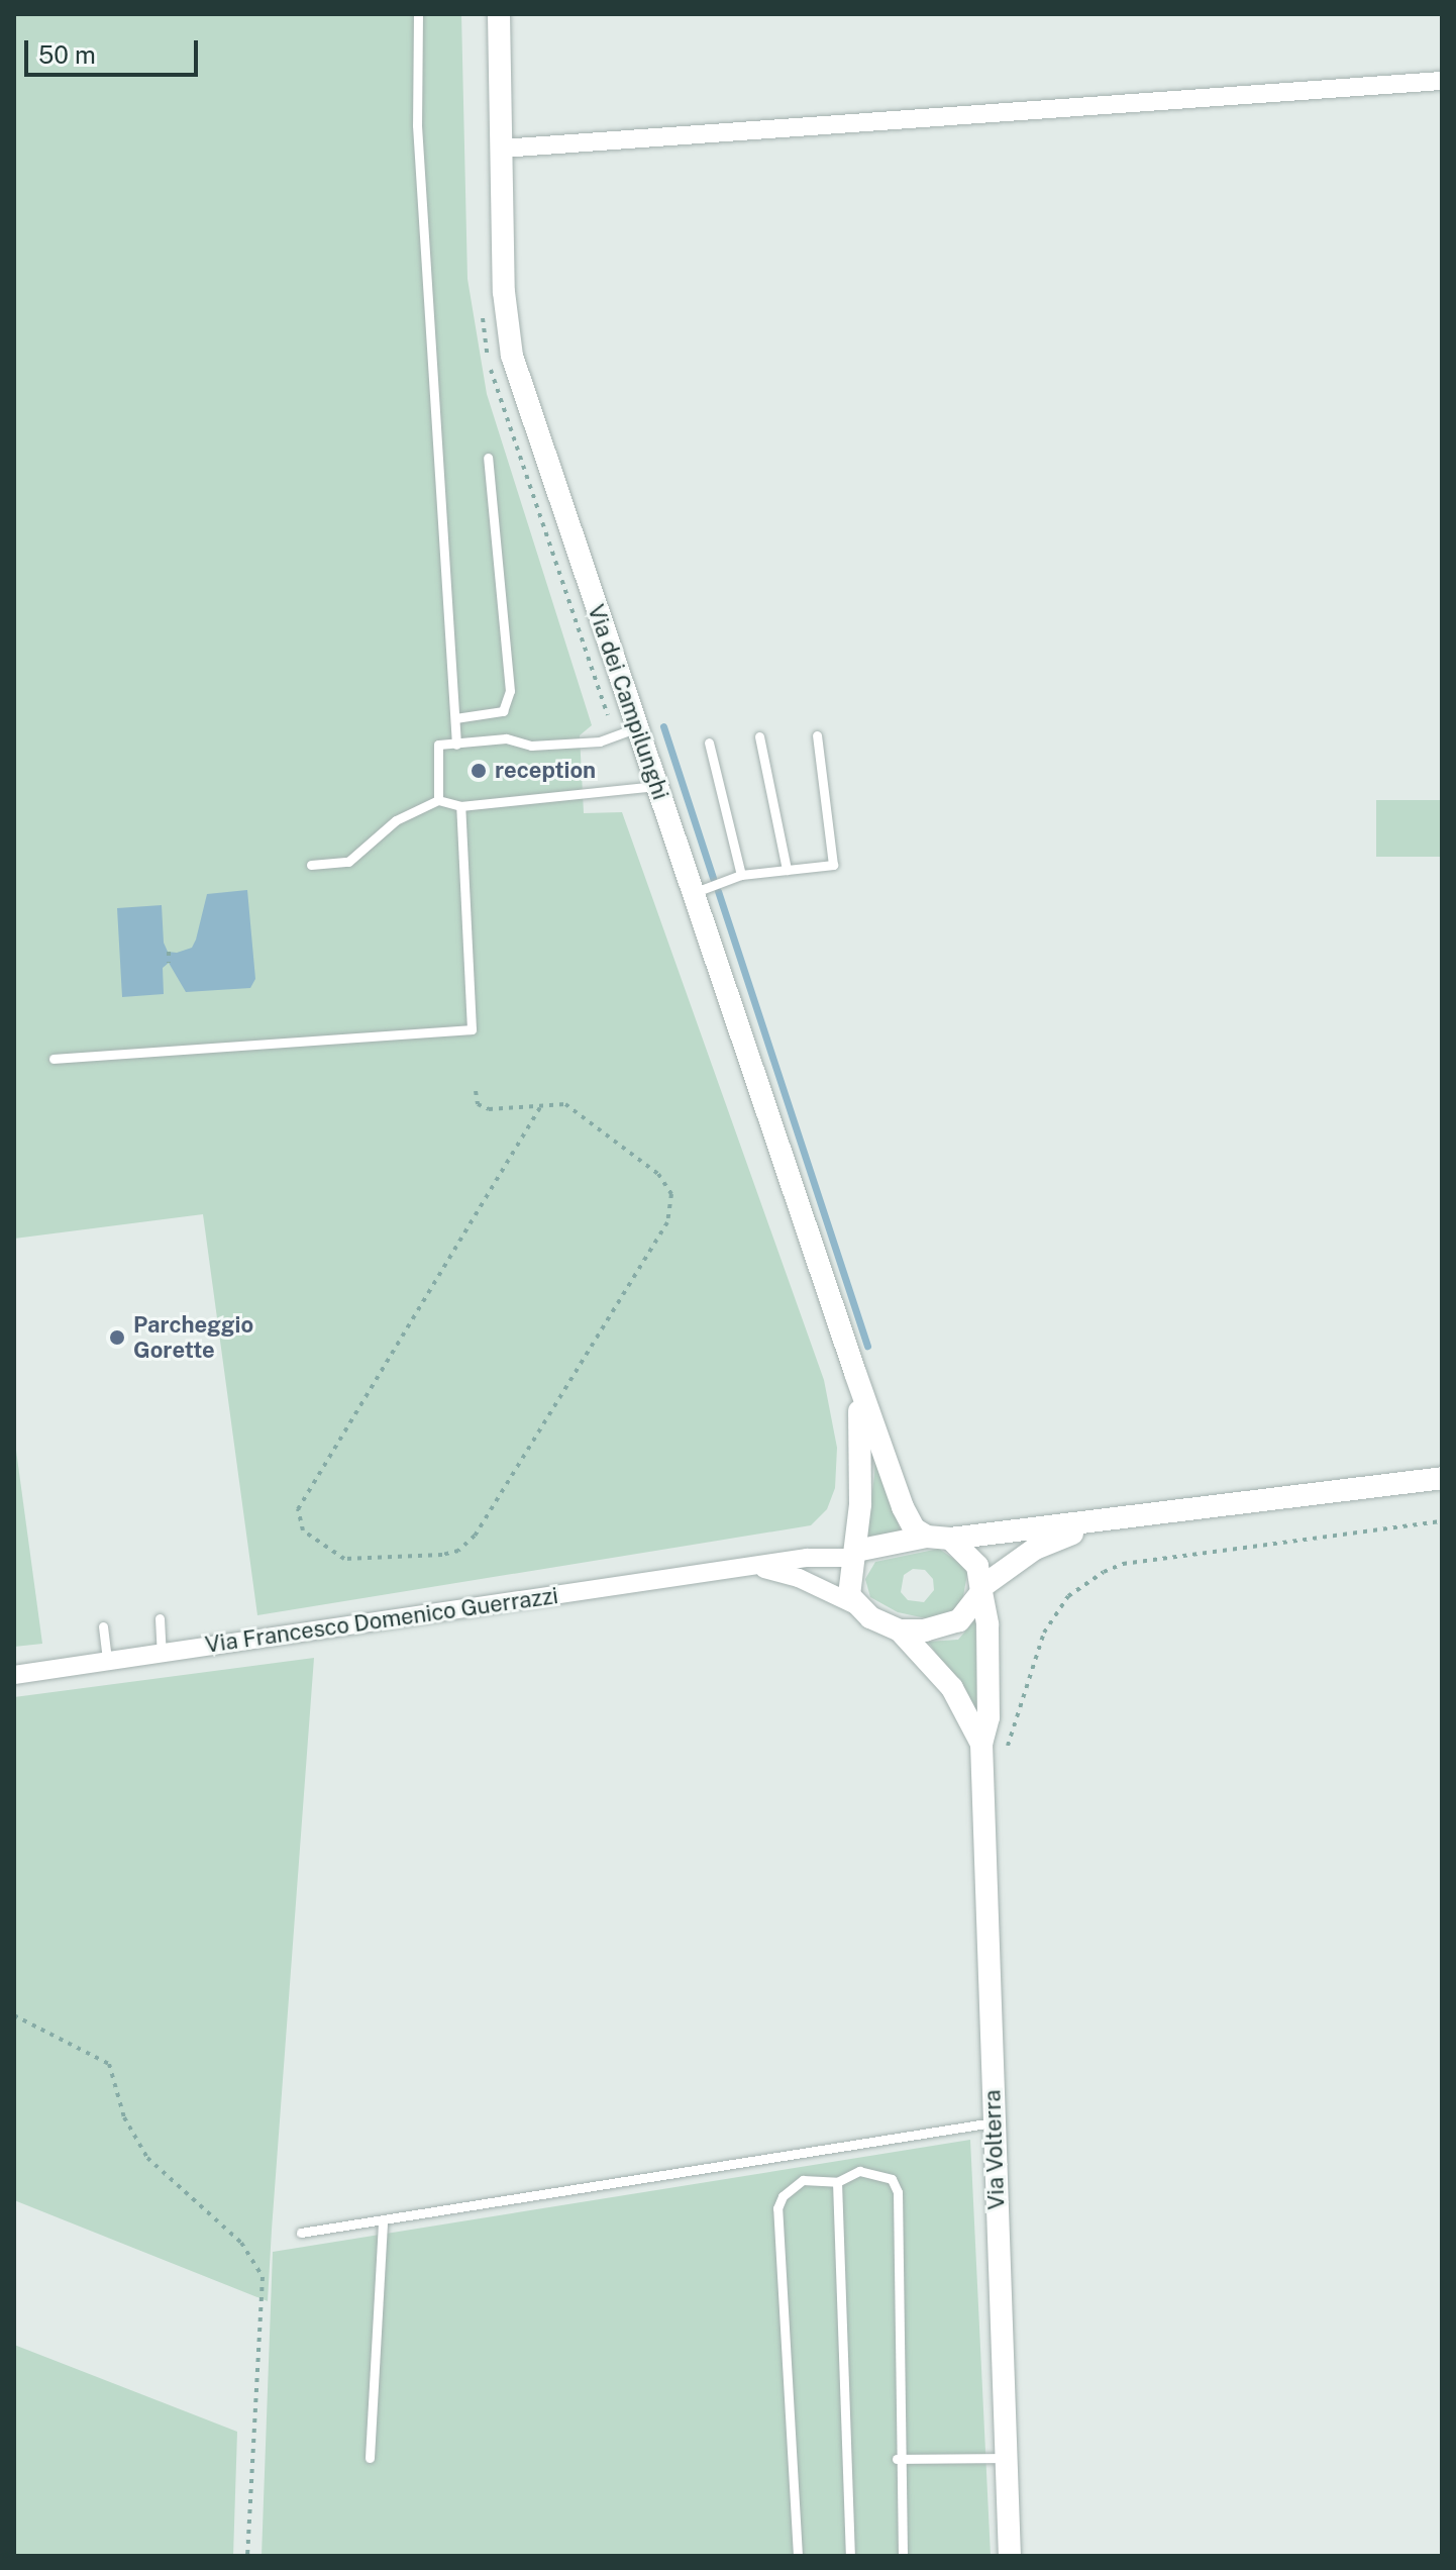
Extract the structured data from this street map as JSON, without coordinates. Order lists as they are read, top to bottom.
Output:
{
  "streets": {
    "street": ["Via dei Campilunghi", "Via Francesco Domenico Guerrazzi", "Via Volterra"]
  },
  "crossings": [
    ["Via dei Campilunghi", "Via Francesco Domenico Guerrazzi"],
    ["Via dei Campilunghi", "Via Volterra"],
    ["Via Francesco Domenico Guerrazzi", "Via Volterra"]
  ],
  "places": ["reception", "Parcheggio Gorette"],
  "scale_bar": "50 m"
}
